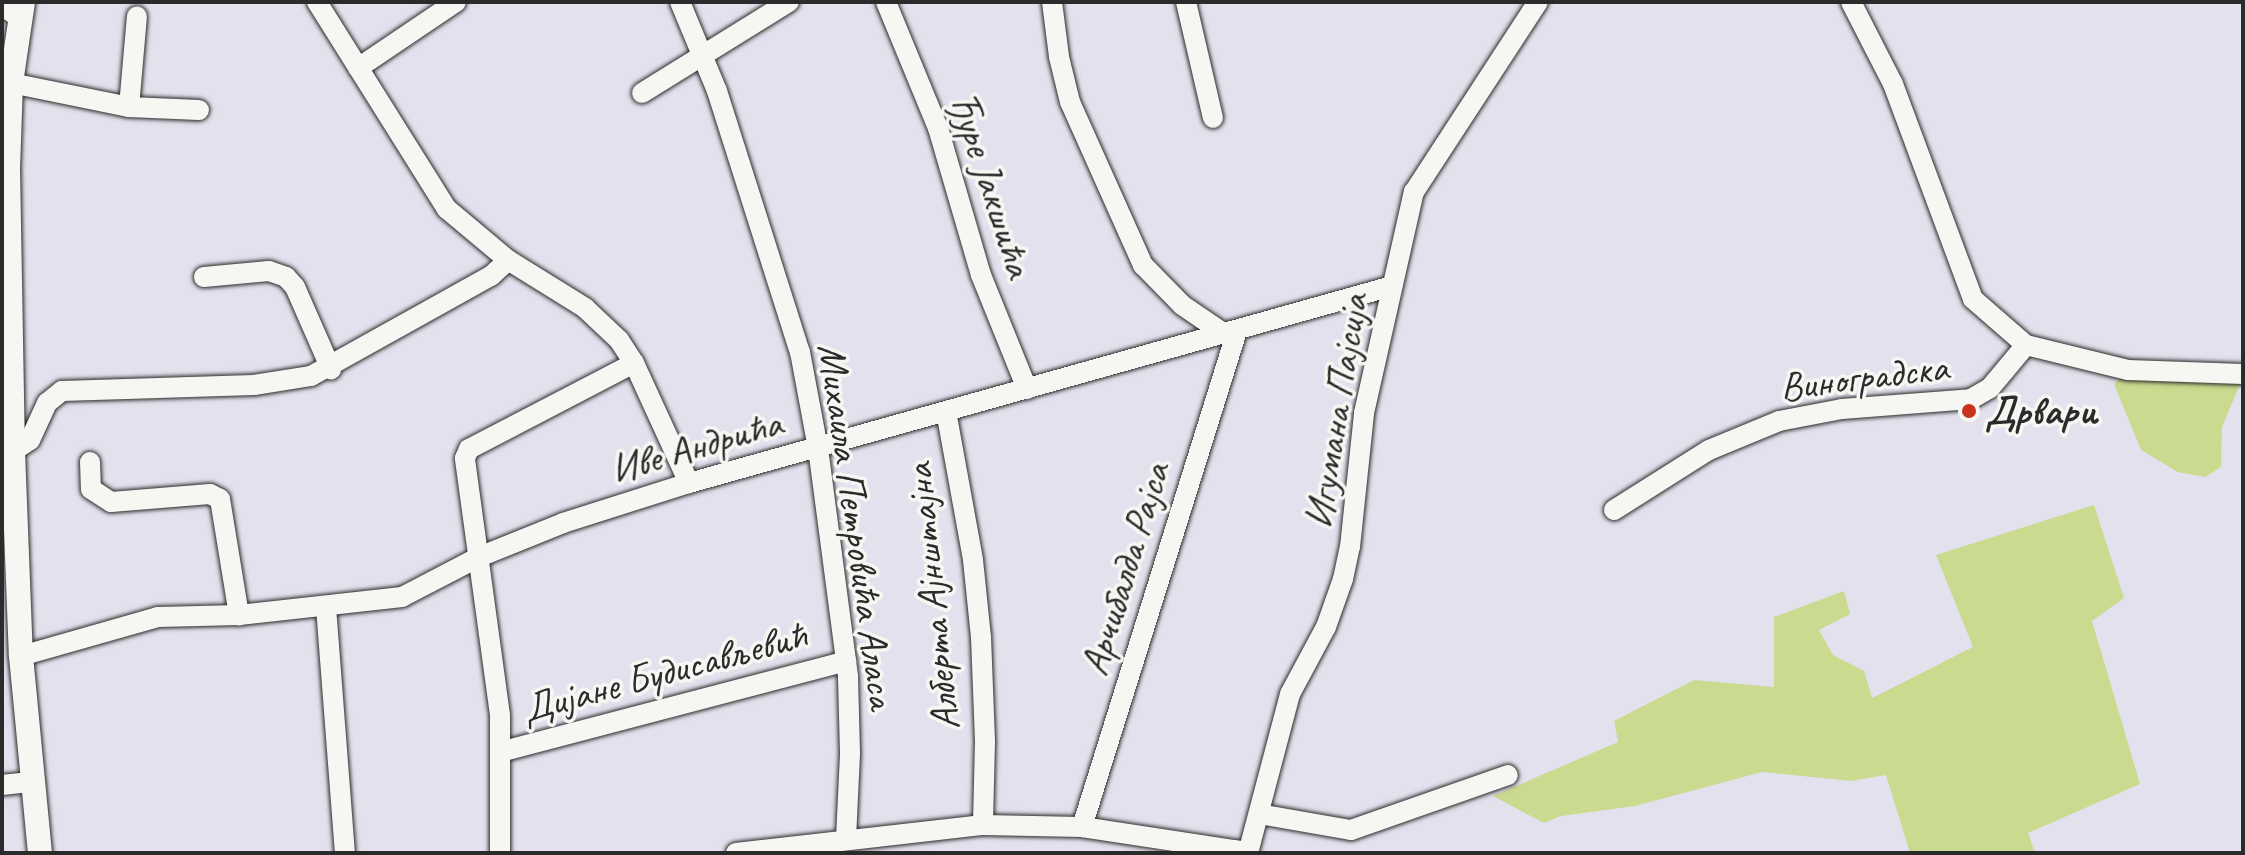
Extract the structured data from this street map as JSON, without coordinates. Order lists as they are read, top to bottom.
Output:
{
  "streets": {
    "street": [
      "Ђуре Јакшића",
      "Виноградска",
      "Игумана Пајсија",
      "Иве Андрића",
      "Михаила Петровића Аласа",
      "Арчибалда Рајса",
      "Алберта Ајнштајна",
      "Дијане Будисављевић"
    ]
  },
  "crossings": [
    ["Ђуре Јакшића", "Иве Андрића"],
    ["Игумана Пајсија", "Иве Андрића"],
    ["Иве Андрића", "Михаила Петровића Аласа"],
    ["Иве Андрића", "Арчибалда Рајса"],
    ["Иве Андрића", "Алберта Ајнштајна"],
    ["Михаила Петровића Аласа", "Дијане Будисављевић"]
  ],
  "places": ["Дрвари"]
}
